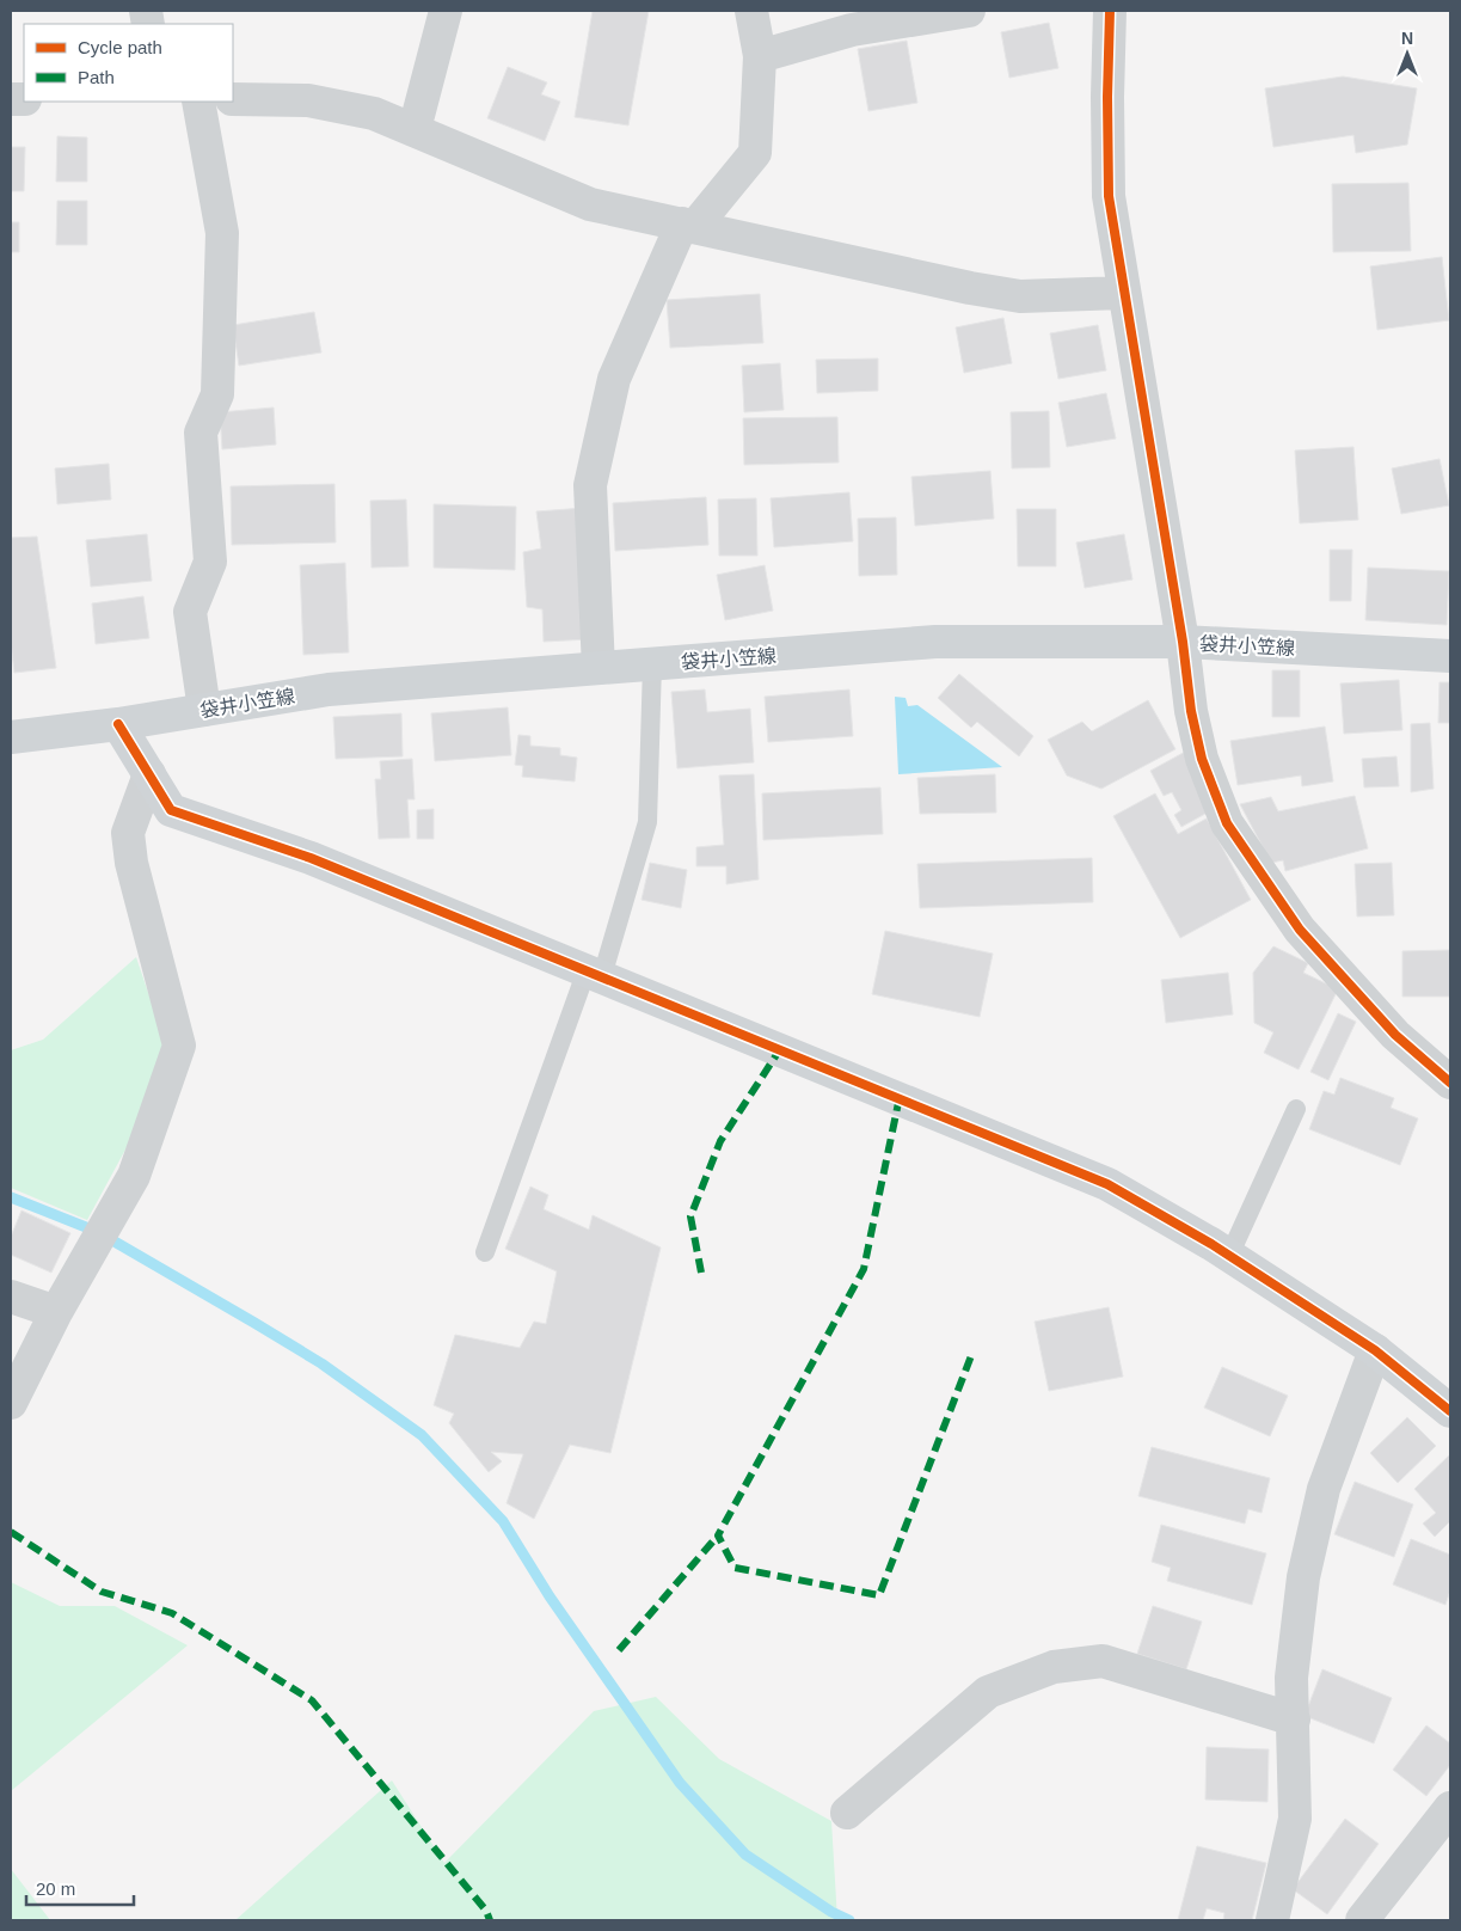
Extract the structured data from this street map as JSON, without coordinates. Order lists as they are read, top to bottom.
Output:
{
  "streets": {
    "street": ["袋井小笠線"]
  },
  "legend": ["Cycle path", "Path"],
  "scale_bar": "20 m",
  "north": "top"
}
